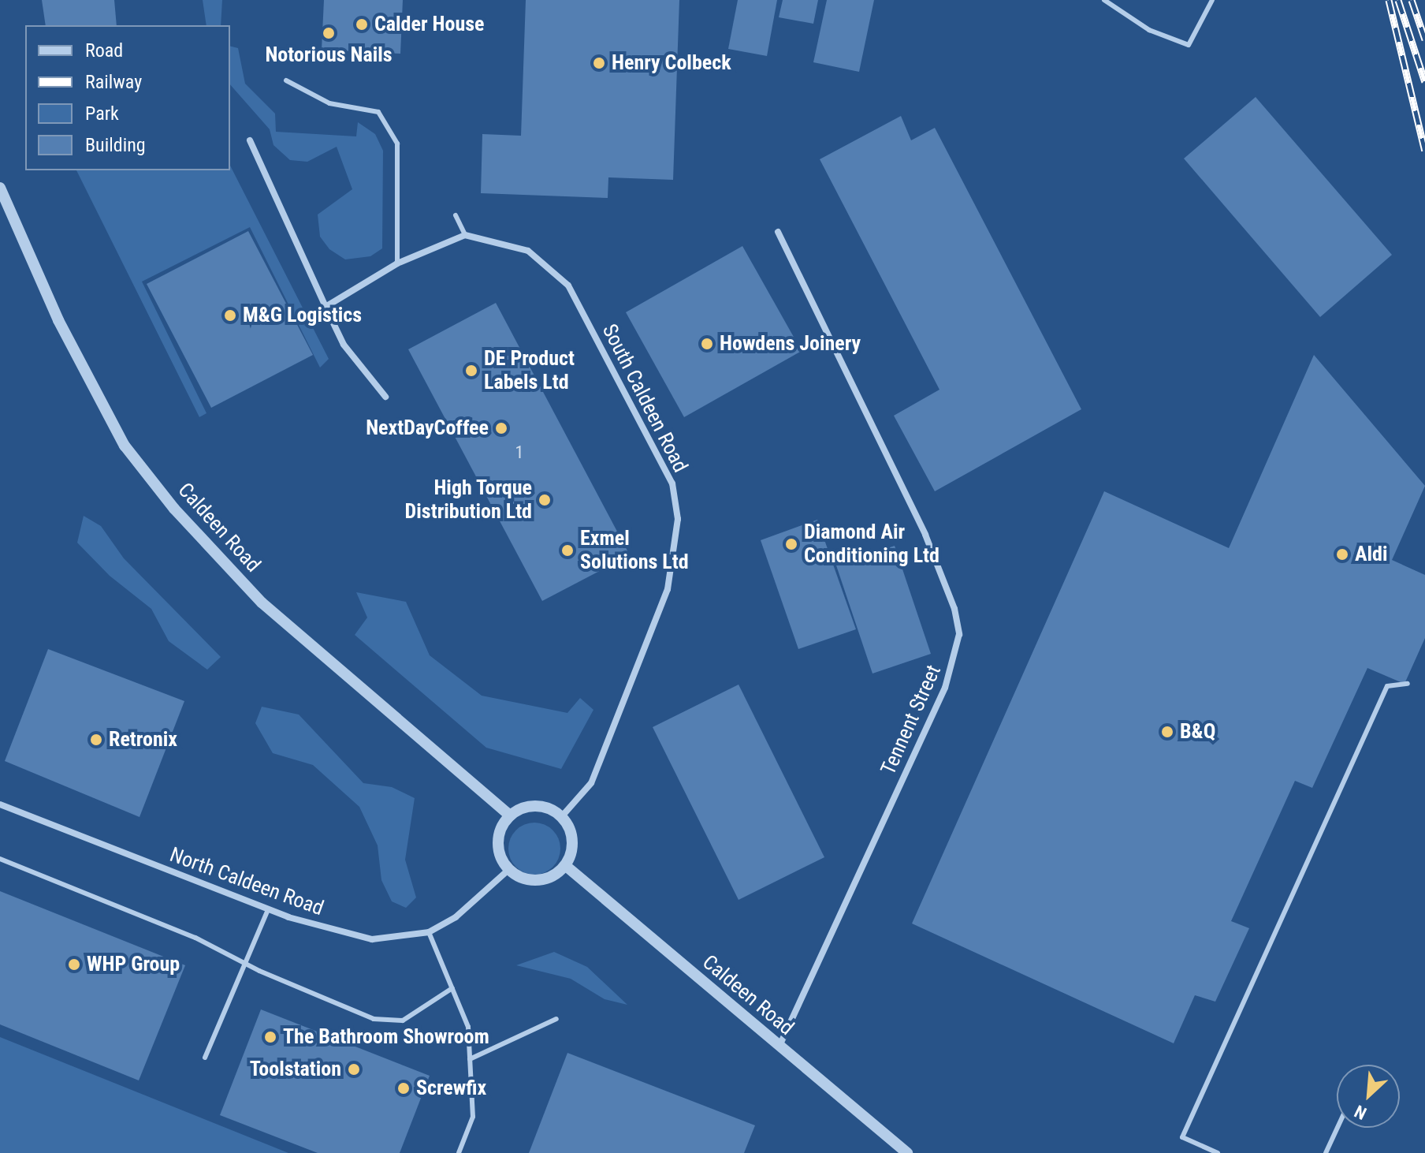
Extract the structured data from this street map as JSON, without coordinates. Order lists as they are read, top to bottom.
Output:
{
  "streets": {
    "street": [
      "South Caldeen Road",
      "Caldeen Road",
      "Tennent Street",
      "North Caldeen Road"
    ]
  },
  "crossings": [
    ["South Caldeen Road", "Caldeen Road"],
    ["South Caldeen Road", "North Caldeen Road"],
    ["Caldeen Road", "Tennent Street"],
    ["Caldeen Road", "North Caldeen Road"]
  ],
  "places": [
    "Calder House",
    "Notorious Nails",
    "Henry Colbeck",
    "M&G Logistics",
    "Howdens Joinery",
    "DE Product Labels Ltd",
    "NextDayCoffee",
    "High Torque Distribution Ltd",
    "Diamond Air Conditioning Ltd",
    "Exmel Solutions Ltd",
    "Aldi",
    "B&Q",
    "Retronix",
    "WHP Group",
    "The Bathroom Showroom",
    "Toolstation",
    "Screwfix"
  ],
  "house_numbers": ["1"],
  "legend": [
    "Road",
    "Railway",
    "Park",
    "Building"
  ],
  "north": "bottom left"
}
